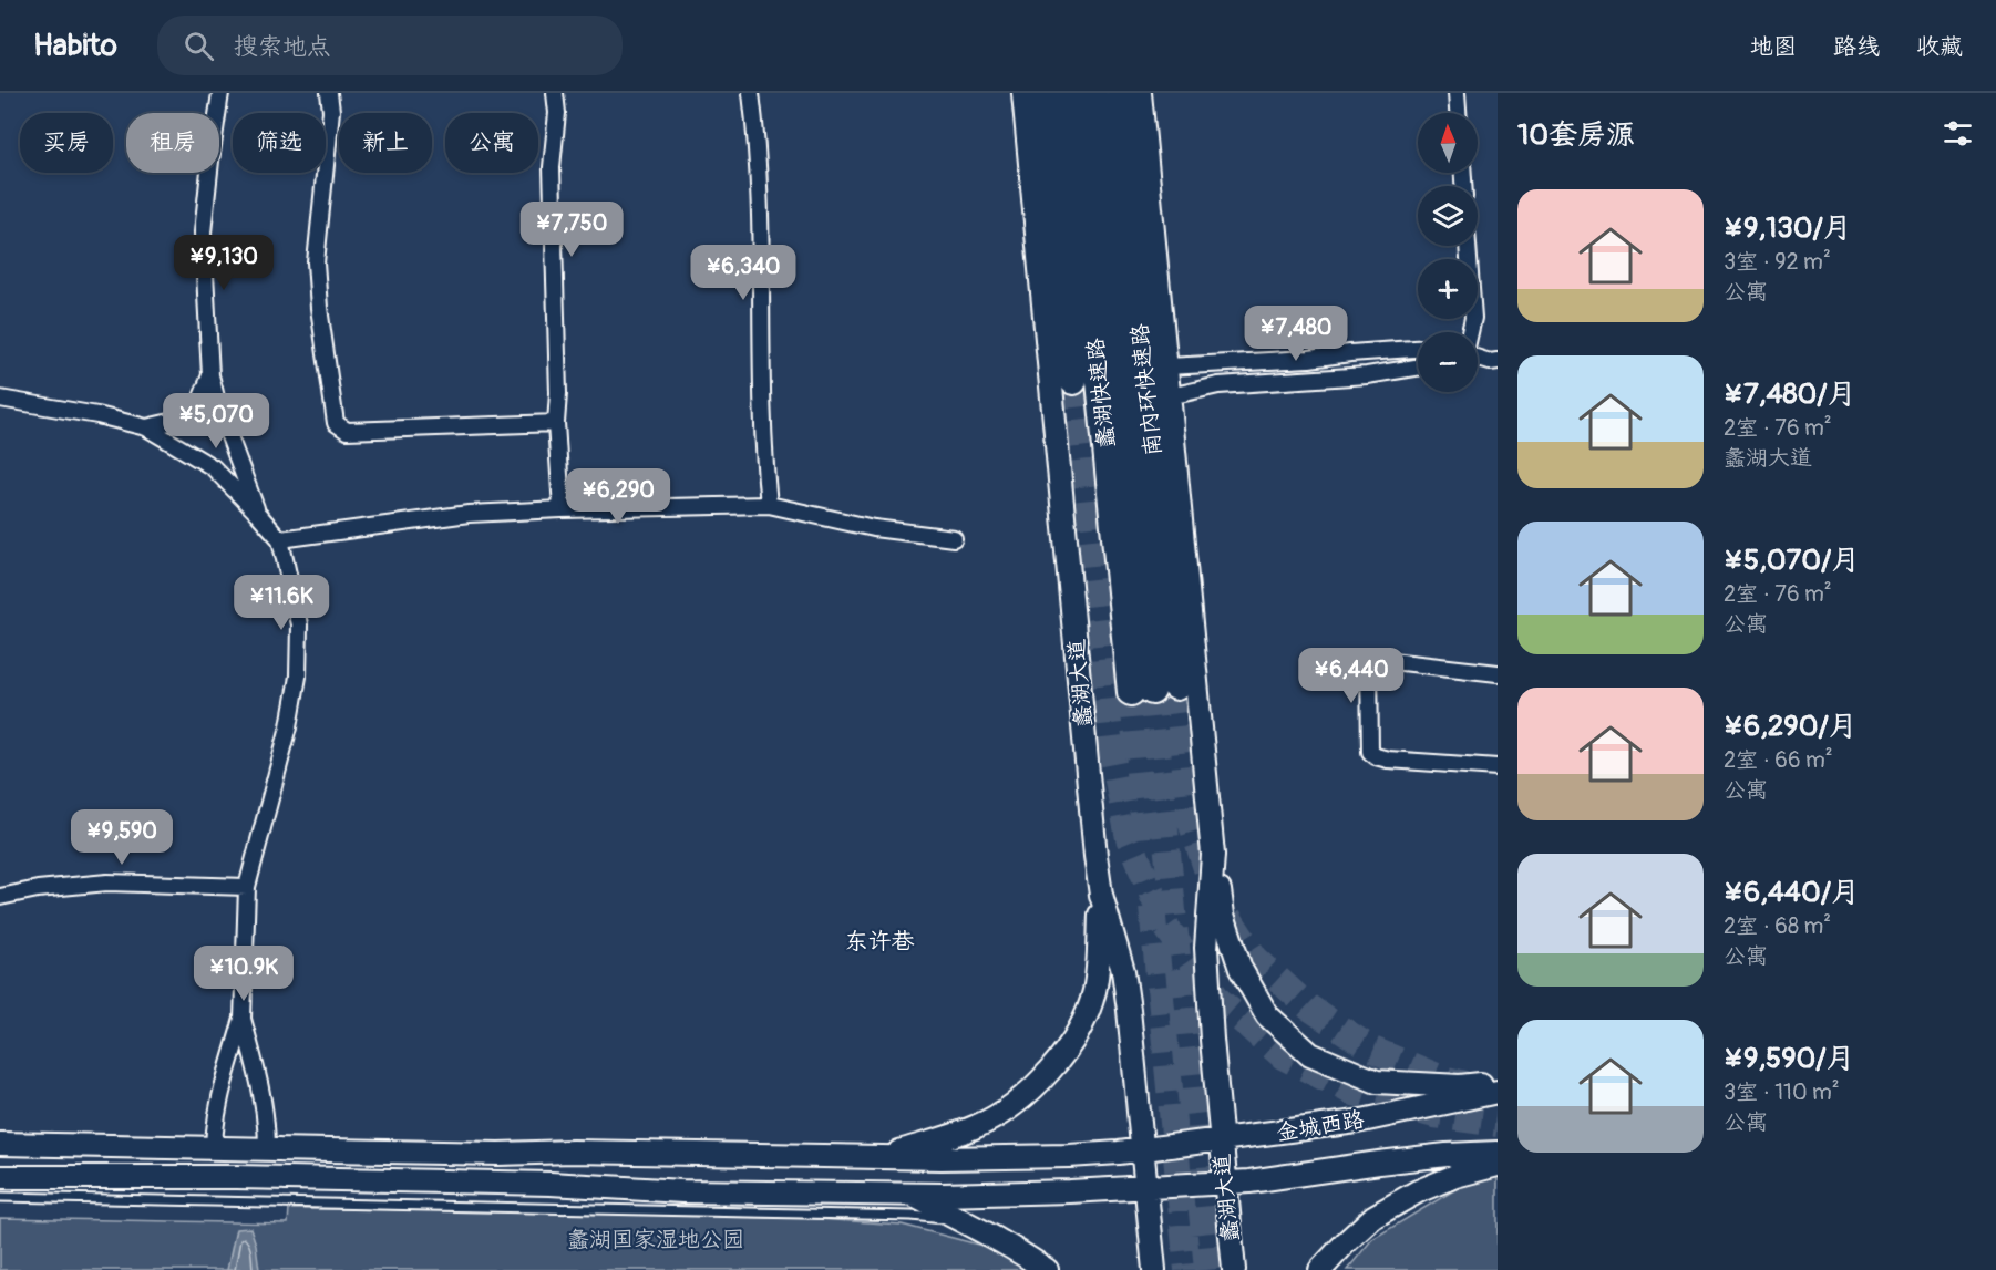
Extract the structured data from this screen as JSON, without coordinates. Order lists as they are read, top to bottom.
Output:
{
  "streets": {
    "highway": ["南内环快速路", "蠡湖快速路"],
    "main road": ["蠡湖大道", "金城西路"]
  },
  "crossings": [
    ["南内环快速路", "蠡湖快速路"],
    ["蠡湖大道", "金城西路"]
  ],
  "districts": ["东许巷"],
  "parks": ["蠡湖国家湿地公园"],
  "north": "top",
  "page": {
    "header": "Habito",
    "search": "搜索地点",
    "nav": ["地图", "路线", "收藏"],
    "heading": "10套房源",
    "map_buttons": ["+", "−"],
    "chip": [
      "买房",
      "租房",
      "筛选",
      "新上",
      "公寓"
    ],
    "list": [
      {
        "name": "¥9,130/月",
        "note": "3室 · 92 m² · 公寓"
      },
      {
        "name": "¥7,480/月",
        "note": "2室 · 76 m² · 蠡湖大道"
      },
      {
        "name": "¥5,070/月",
        "note": "2室 · 76 m² · 公寓"
      },
      {
        "name": "¥6,290/月",
        "note": "2室 · 66 m² · 公寓"
      },
      {
        "name": "¥6,440/月",
        "note": "2室 · 68 m² · 公寓"
      },
      {
        "name": "¥9,590/月",
        "note": "3室 · 110 m² · 公寓"
      }
    ],
    "price": [
      "¥7,750",
      "¥9,130",
      "¥6,340",
      "¥7,480",
      "¥5,070",
      "¥6,290",
      "¥11.6K",
      "¥6,440",
      "¥9,590",
      "¥10.9K"
    ]
  }
}
